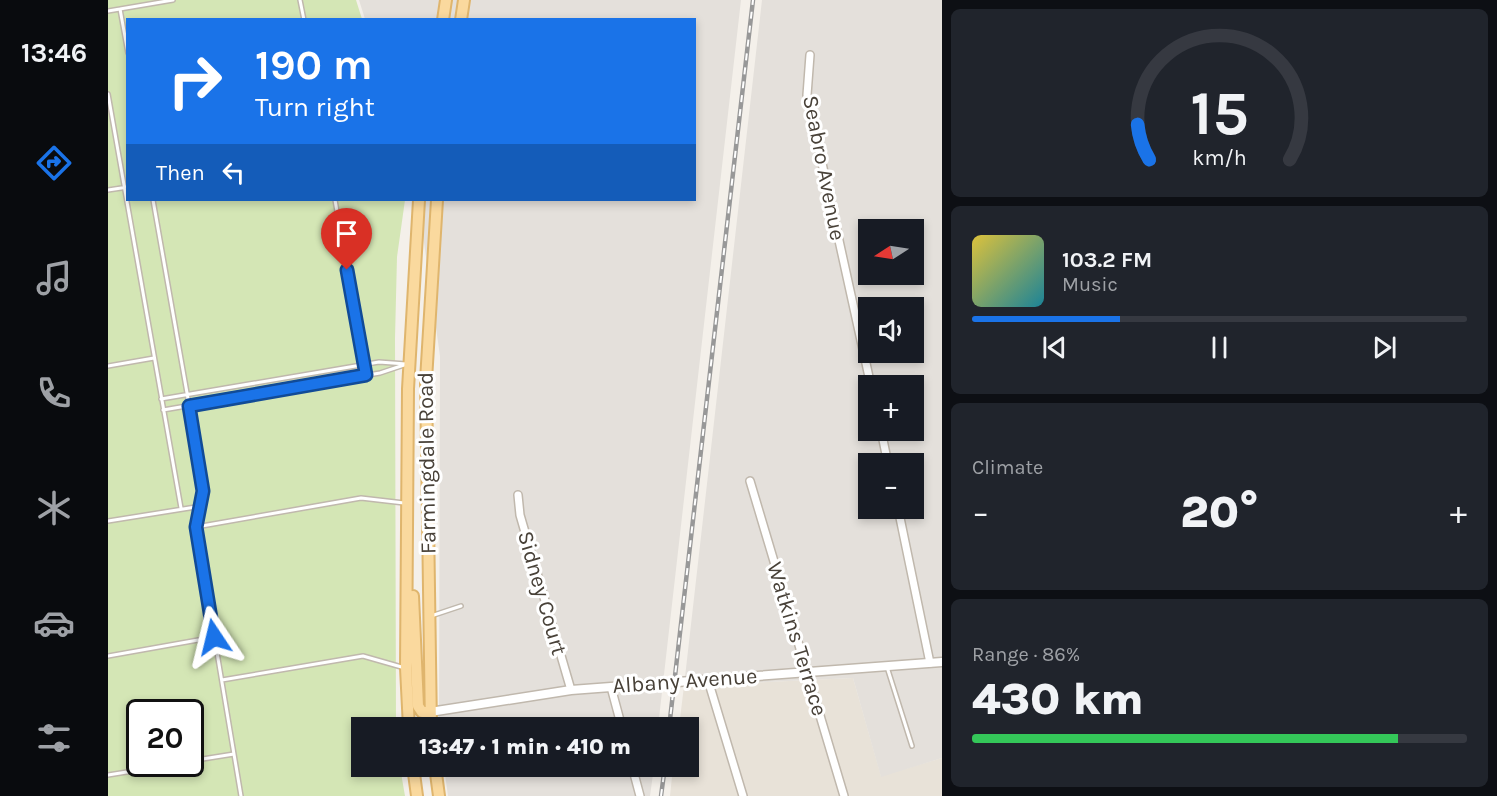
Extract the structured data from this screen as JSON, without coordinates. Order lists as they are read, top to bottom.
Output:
{
  "streets": {
    "main road": ["Farmingdale Road"],
    "street": [
      "Seabro Avenue",
      "Sidney Court",
      "Watkins Terrace",
      "Albany Avenue"
    ]
  },
  "crossings": [
    ["Farmingdale Road", "Albany Avenue"],
    ["Sidney Court", "Albany Avenue"],
    ["Watkins Terrace", "Albany Avenue"]
  ],
  "north": "left",
  "page": {
    "tabs": "13:46",
    "turn": ["190 m", "Turn right"],
    "then": "Then",
    "map_buttons": ["+", "−"],
    "song": ["103.2 FM", "Music"],
    "tile": [
      "Climate",
      ["Range · 86%", "430 km"]
    ],
    "heat": ["−", "20°", "+"],
    "limit": "20",
    "trip": "13:47 · 1 min · 410 m",
    "gauge": ["15", "km/h"]
  }
}
